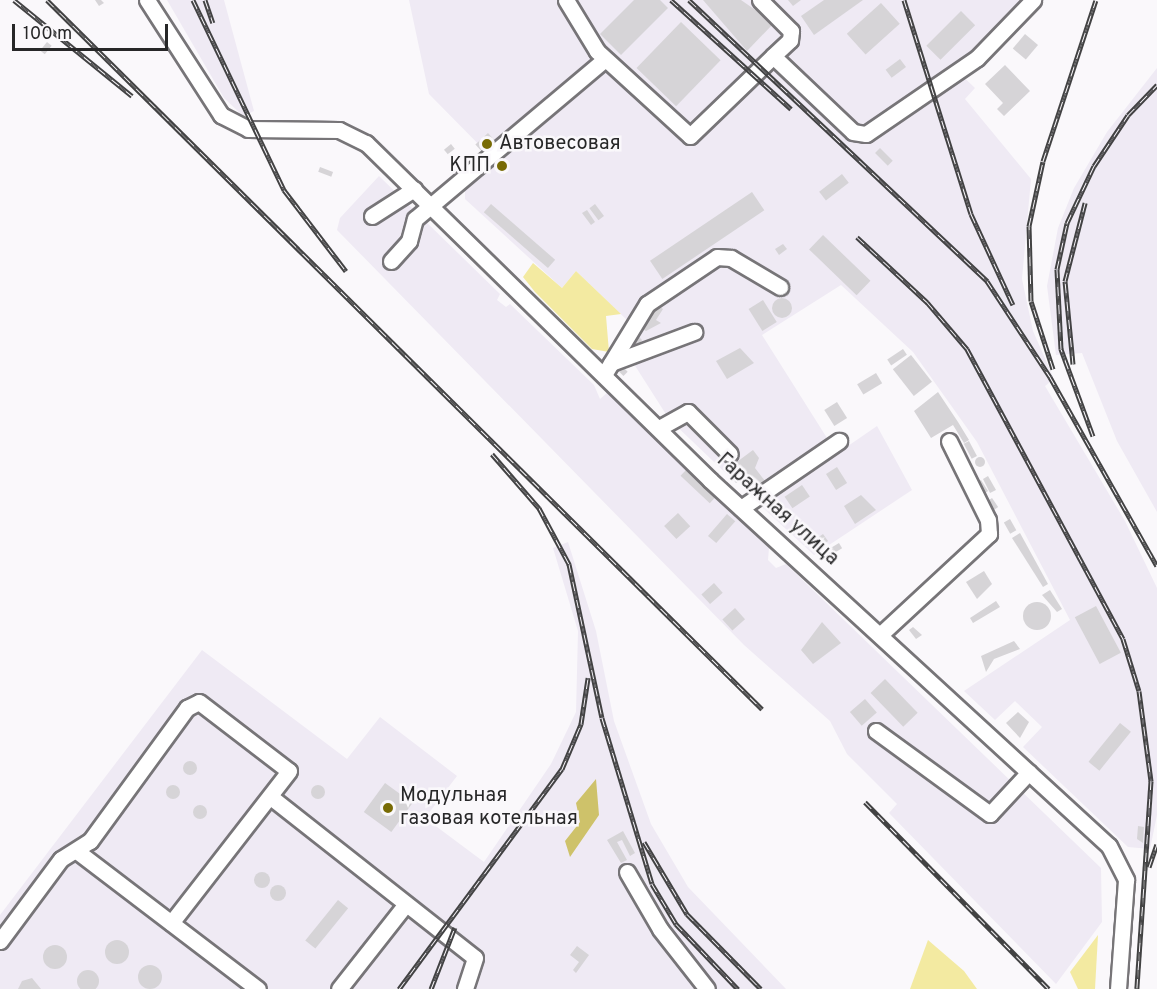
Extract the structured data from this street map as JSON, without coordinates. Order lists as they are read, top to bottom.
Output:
{
  "streets": {
    "street": ["Гаражная улица"]
  },
  "places": ["Автовесовая", "КПП", "Модульная газовая котельная"],
  "scale_bar": "100 m"
}
